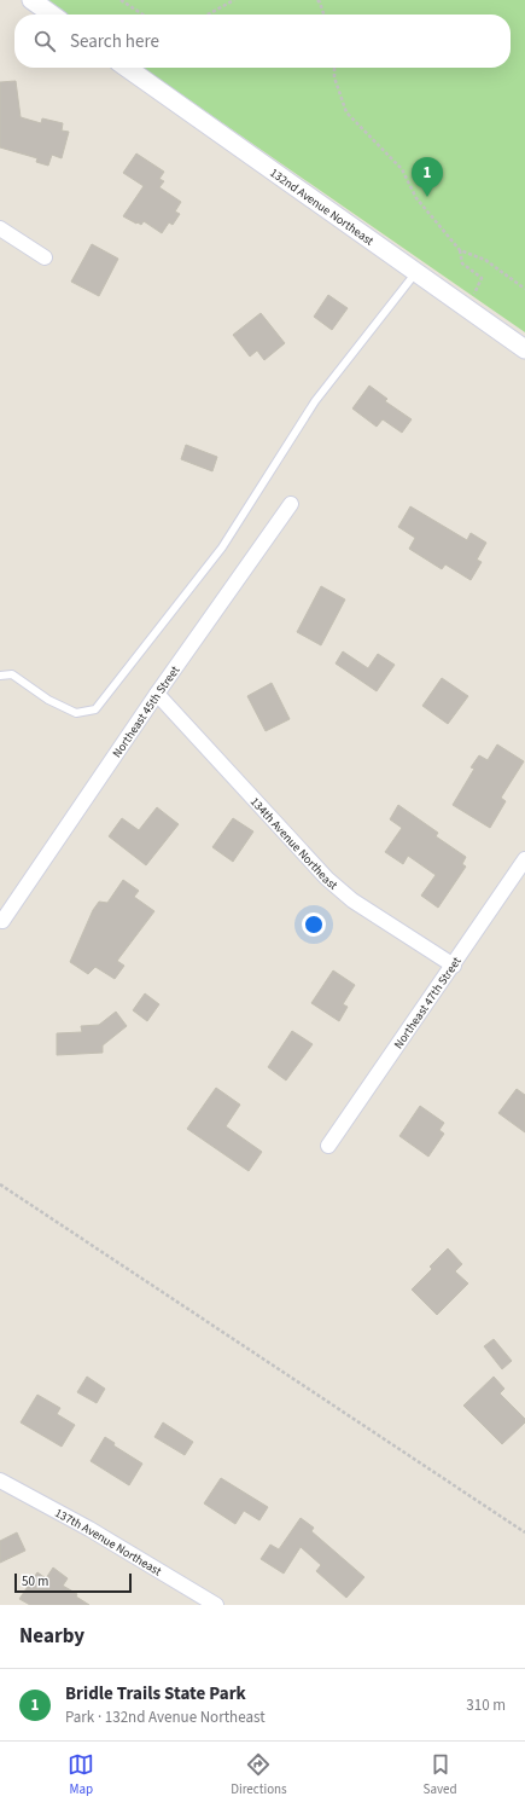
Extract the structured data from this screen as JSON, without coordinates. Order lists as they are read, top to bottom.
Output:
{
  "streets": {
    "street": [
      "132nd Avenue Northeast",
      "Northeast 45th Street",
      "134th Avenue Northeast",
      "Northeast 47th Street",
      "137th Avenue Northeast"
    ]
  },
  "crossings": [
    ["Northeast 45th Street", "134th Avenue Northeast"],
    ["134th Avenue Northeast", "Northeast 47th Street"]
  ],
  "scale_bar": "50 m",
  "page": {
    "search": "Search here",
    "pins": "1",
    "scale": "50 m",
    "heading": "Nearby",
    "list": [
      {
        "mark": "1",
        "name": "Bridle Trails State Park",
        "note": "Park · 132nd Avenue Northeast",
        "value": "310 m"
      }
    ],
    "nav": ["Map", "Directions", "Saved"]
  }
}
